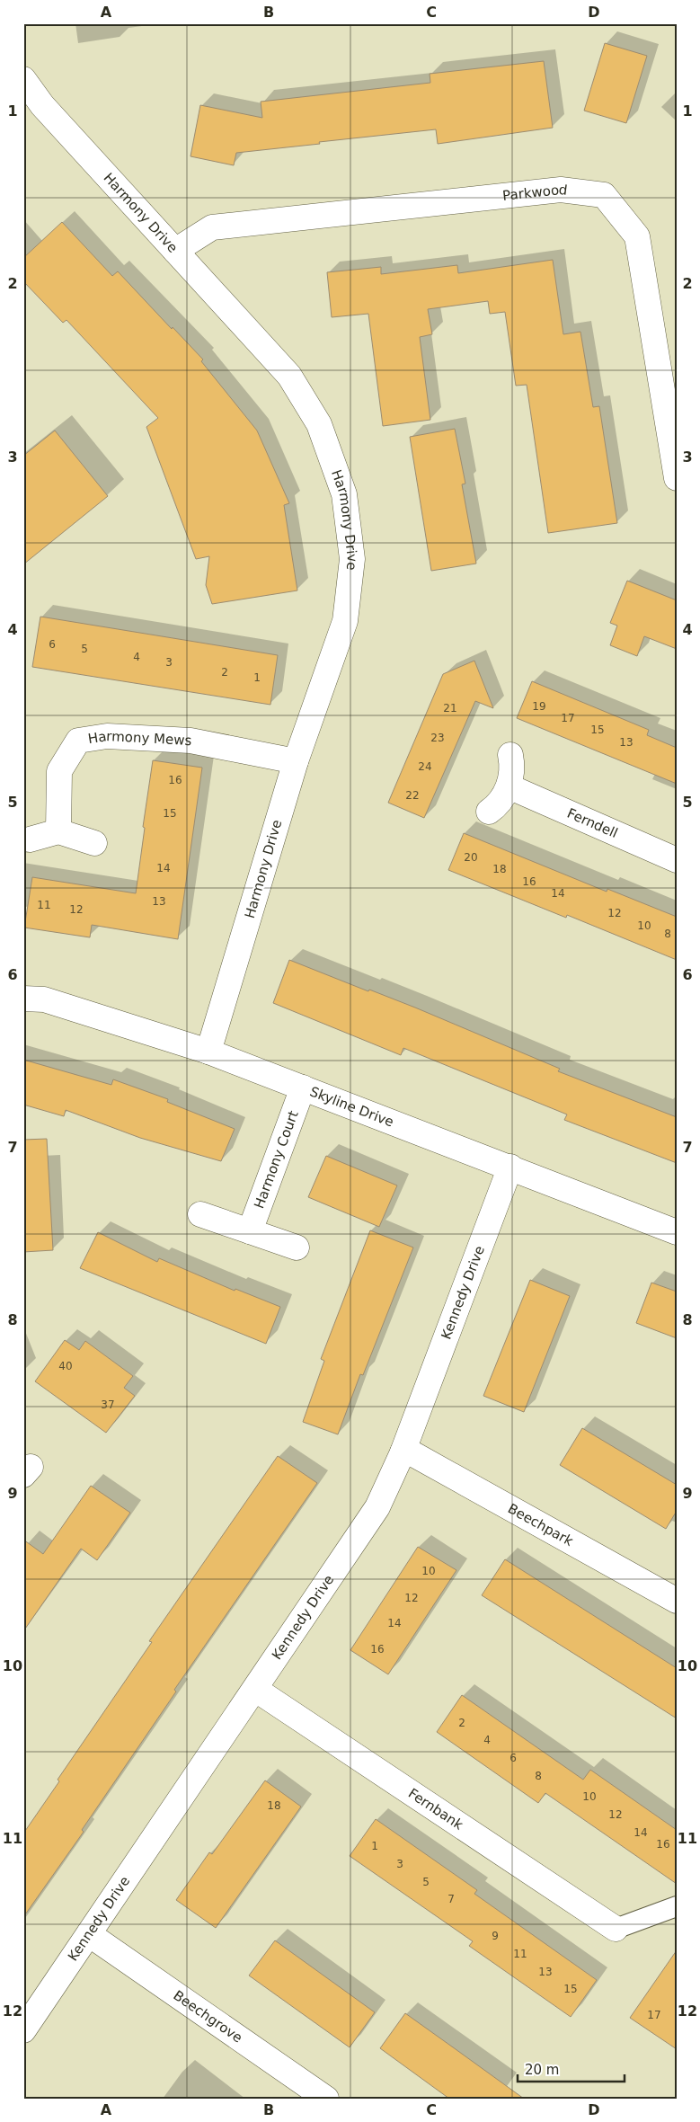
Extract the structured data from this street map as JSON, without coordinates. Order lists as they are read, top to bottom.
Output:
{
  "streets": {
    "street": [
      "Parkwood",
      "Harmony Drive",
      "Harmony Mews",
      "Ferndell",
      "Skyline Drive",
      "Harmony Court",
      "Kennedy Drive",
      "Beechpark",
      "Fernbank",
      "Beechgrove"
    ]
  },
  "crossings": [
    ["Parkwood", "Harmony Drive"],
    ["Harmony Drive", "Harmony Mews"],
    ["Harmony Drive", "Skyline Drive"],
    ["Skyline Drive", "Harmony Court"],
    ["Skyline Drive", "Kennedy Drive"],
    ["Kennedy Drive", "Beechpark"],
    ["Kennedy Drive", "Fernbank"],
    ["Kennedy Drive", "Beechgrove"]
  ],
  "house_numbers": [
    "6",
    "5",
    "4",
    "3",
    "2",
    "1",
    "19",
    "21",
    "17",
    "15",
    "23",
    "13",
    "24",
    "16",
    "22",
    "15",
    "20",
    "14",
    "18",
    "16",
    "14",
    "13",
    "11",
    "12",
    "12",
    "10",
    "8",
    "40",
    "37",
    "10",
    "12",
    "14",
    "16",
    "2",
    "4",
    "6",
    "8",
    "10",
    "18",
    "12",
    "14",
    "16",
    "1",
    "3",
    "5",
    "7",
    "9",
    "11",
    "13",
    "15",
    "17"
  ],
  "scale_bar": "20 m",
  "grid": {
    "columns": [
      "A",
      "B",
      "C",
      "D"
    ],
    "rows": [
      "1",
      "2",
      "3",
      "4",
      "5",
      "6",
      "7",
      "8",
      "9",
      "10",
      "11",
      "12"
    ]
  }
}
